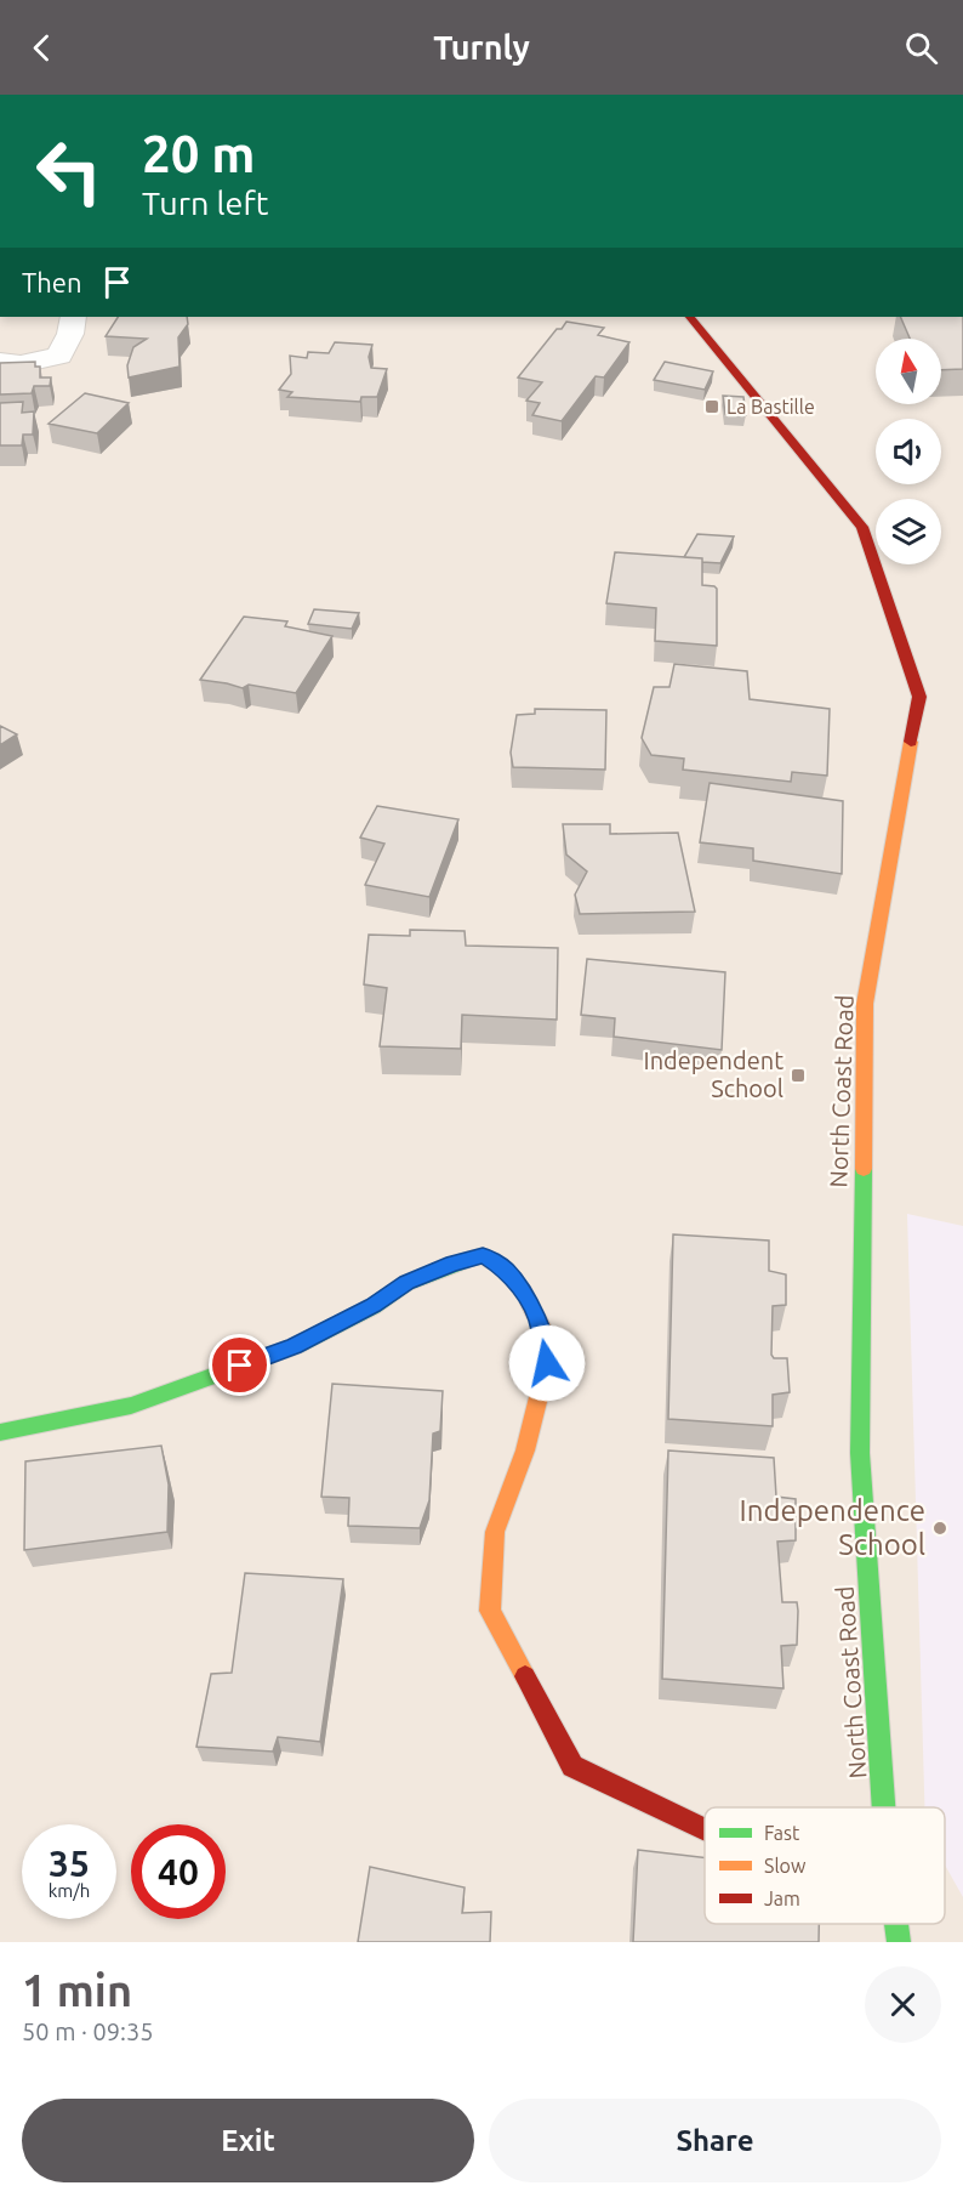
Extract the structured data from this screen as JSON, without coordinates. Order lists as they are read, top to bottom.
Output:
{
  "streets": {
    "main road": ["North Coast Road"]
  },
  "places": {
    "transit": ["La Bastille", "Independent School"],
    "other": ["Independence School"]
  },
  "legend": ["Fast", "Slow", "Jam"],
  "north": "top",
  "page": {
    "header": "Turnly",
    "turn": ["20 m", "Turn left"],
    "then": "Then",
    "speed": "35 km/h",
    "limit": "40",
    "heading": ["1 min", "50 m · 09:35"],
    "buttons": ["Exit", "Share"]
  }
}
